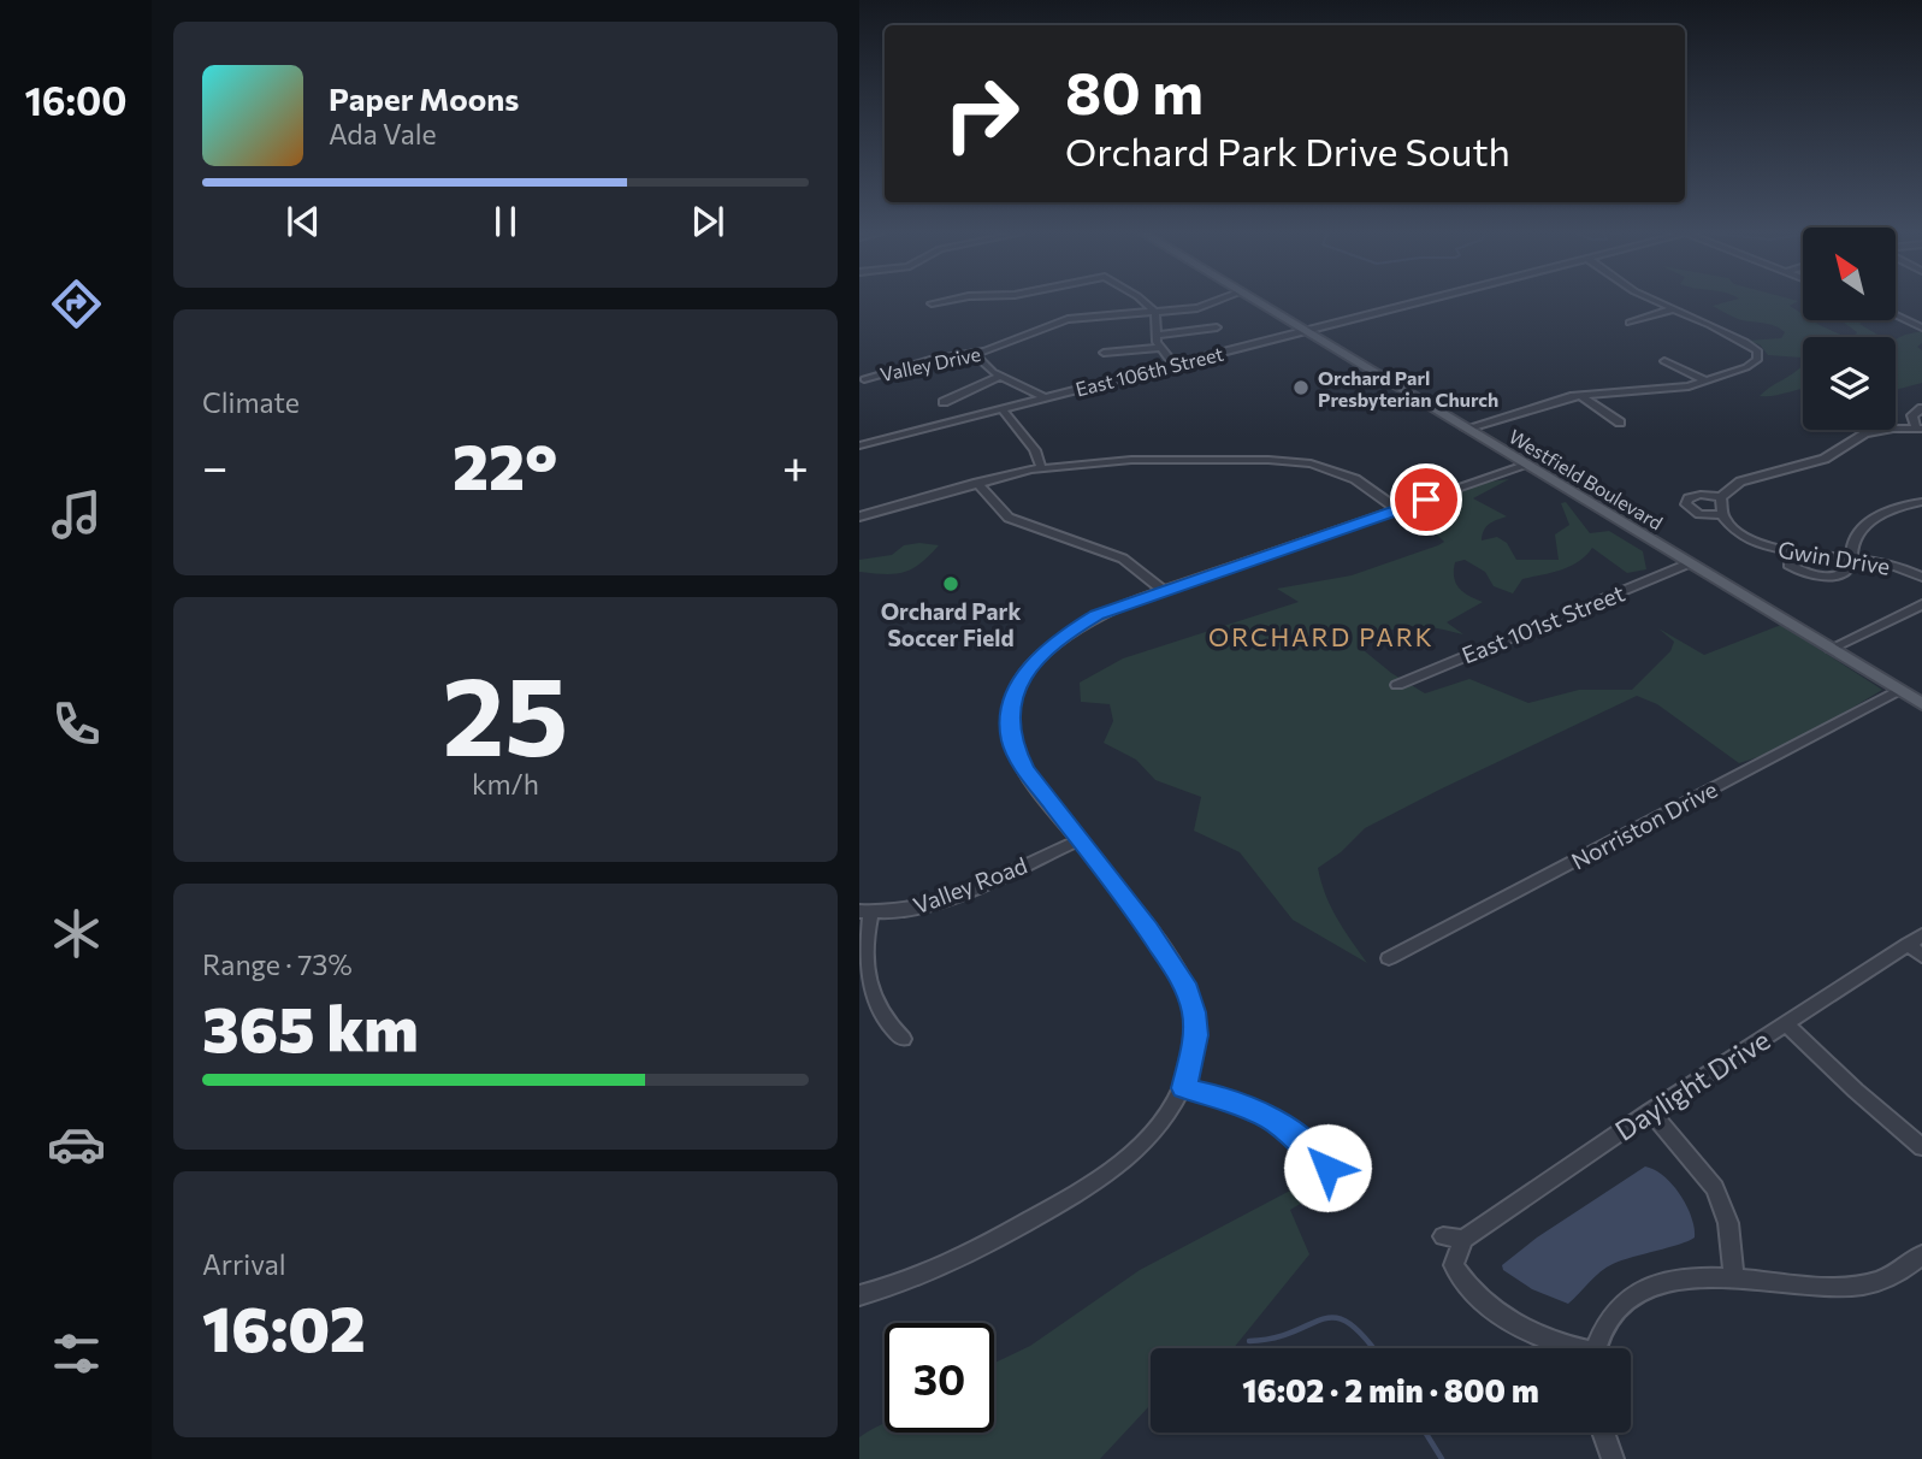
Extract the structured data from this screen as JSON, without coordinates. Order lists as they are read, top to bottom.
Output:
{
  "streets": {
    "main road": ["Westfield Boulevard"],
    "street": [
      "Valley Drive",
      "East 106th Street",
      "Gwin Drive",
      "East 101st Street",
      "Norriston Drive",
      "Valley Road",
      "Daylight Drive"
    ]
  },
  "crossings": [
    ["East 106th Street", "Westfield Boulevard"],
    ["Westfield Boulevard", "East 101st Street"],
    ["Westfield Boulevard", "Norriston Drive"]
  ],
  "districts": ["ORCHARD PARK"],
  "places": ["Orchard Parl Presbyterian Church", "Orchard Park Soccer Field"],
  "north": "top left",
  "page": {
    "tabs": "16:00",
    "turn": ["80 m", "Orchard Park Drive South"],
    "song": ["Paper Moons", "Ada Vale"],
    "tile": [
      "Climate",
      ["25", "km/h"],
      ["Range · 73%", "365 km"],
      ["Arrival", "16:02"]
    ],
    "heat": ["−", "22°", "+"],
    "limit": "30",
    "trip": "16:02 · 2 min · 800 m"
  }
}
